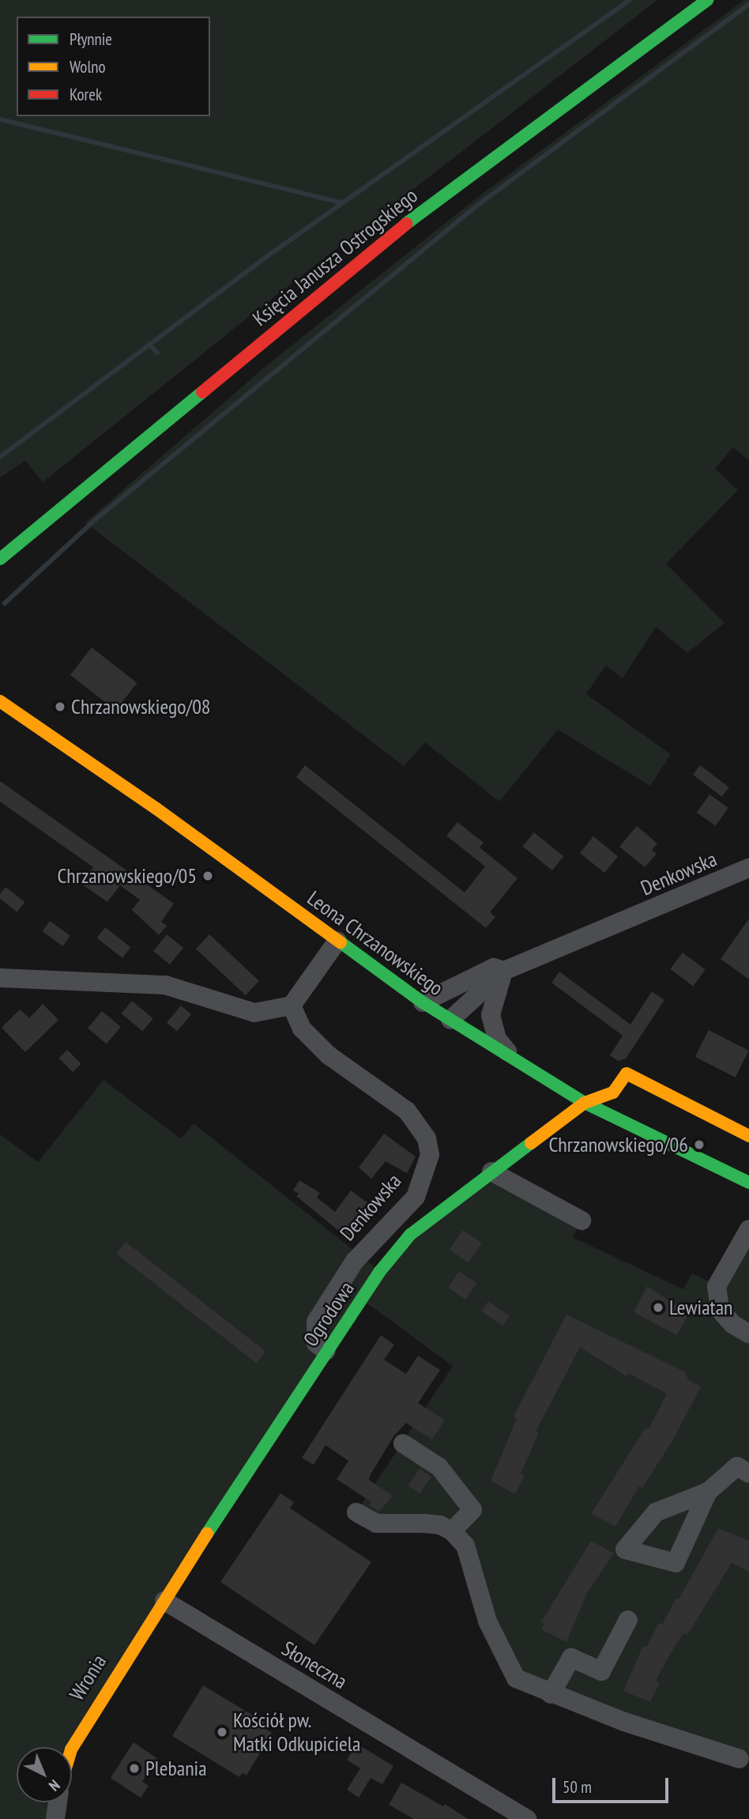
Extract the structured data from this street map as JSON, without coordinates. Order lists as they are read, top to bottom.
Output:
{
  "streets": {
    "street": [
      "Księcia Janusza Ostrogskiego",
      "Denkowska",
      "Leona Chrzanowskiego",
      "Ogrodowa",
      "Słoneczna",
      "Wronia"
    ]
  },
  "crossings": [
    ["Denkowska", "Leona Chrzanowskiego"],
    ["Denkowska", "Ogrodowa"],
    ["Leona Chrzanowskiego", "Ogrodowa"],
    ["Ogrodowa", "Słoneczna"],
    ["Ogrodowa", "Wronia"],
    ["Słoneczna", "Wronia"]
  ],
  "places": [
    "Chrzanowskiego/08",
    "Chrzanowskiego/05",
    "Chrzanowskiego/06",
    "Lewiatan",
    "Kościół pw. Matki Odkupiciela",
    "Plebania"
  ],
  "legend": ["Płynnie", "Wolno", "Korek"],
  "scale_bar": "50 m",
  "north": "bottom right"
}
